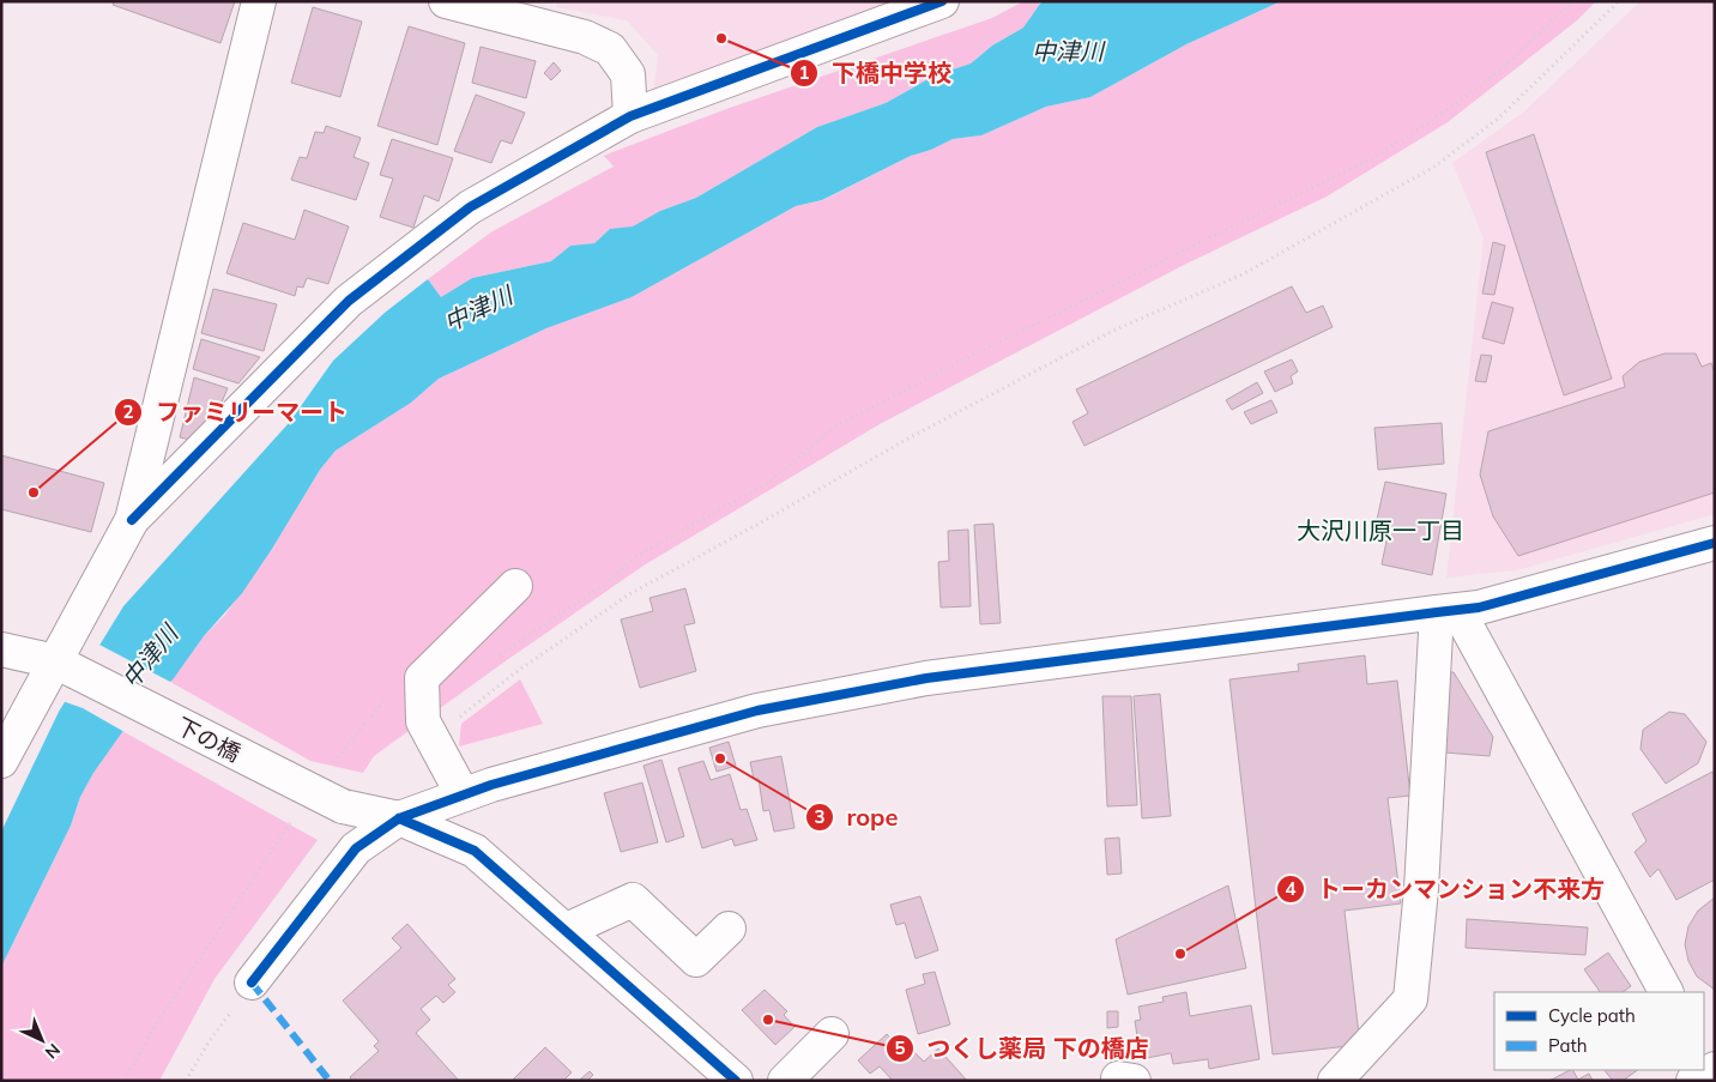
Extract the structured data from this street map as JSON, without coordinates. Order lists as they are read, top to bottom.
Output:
{
  "streets": {
    "street": ["下の橋"]
  },
  "districts": ["大沢川原一丁目"],
  "water": ["中津川"],
  "places": [
    "下橋中学校",
    "ファミリーマート",
    "rope",
    "トーカンマンション不来方",
    "つくし薬局 下の橋店"
  ],
  "legend": ["Cycle path", "Path"],
  "north": "bottom right"
}
